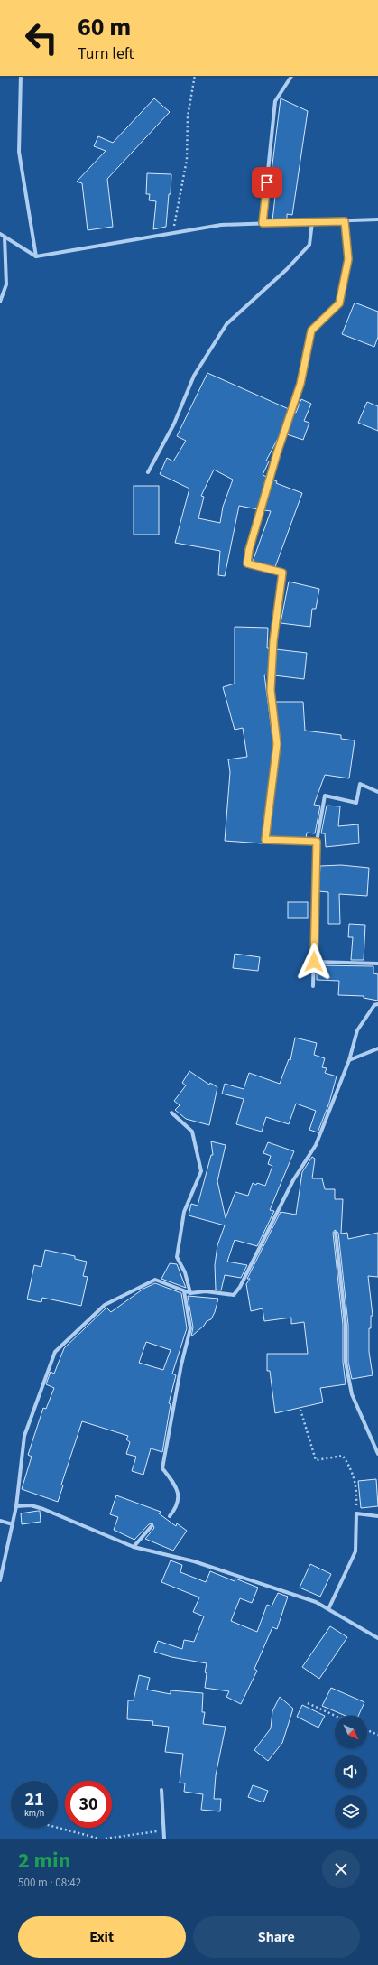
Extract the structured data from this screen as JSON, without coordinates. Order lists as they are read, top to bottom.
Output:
{
  "north": "bottom right",
  "page": {
    "turn": ["60 m", "Turn left"],
    "speed": "21 km/h",
    "limit": "30",
    "heading": ["2 min", "500 m · 08:42"],
    "buttons": ["Exit", "Share"]
  }
}
